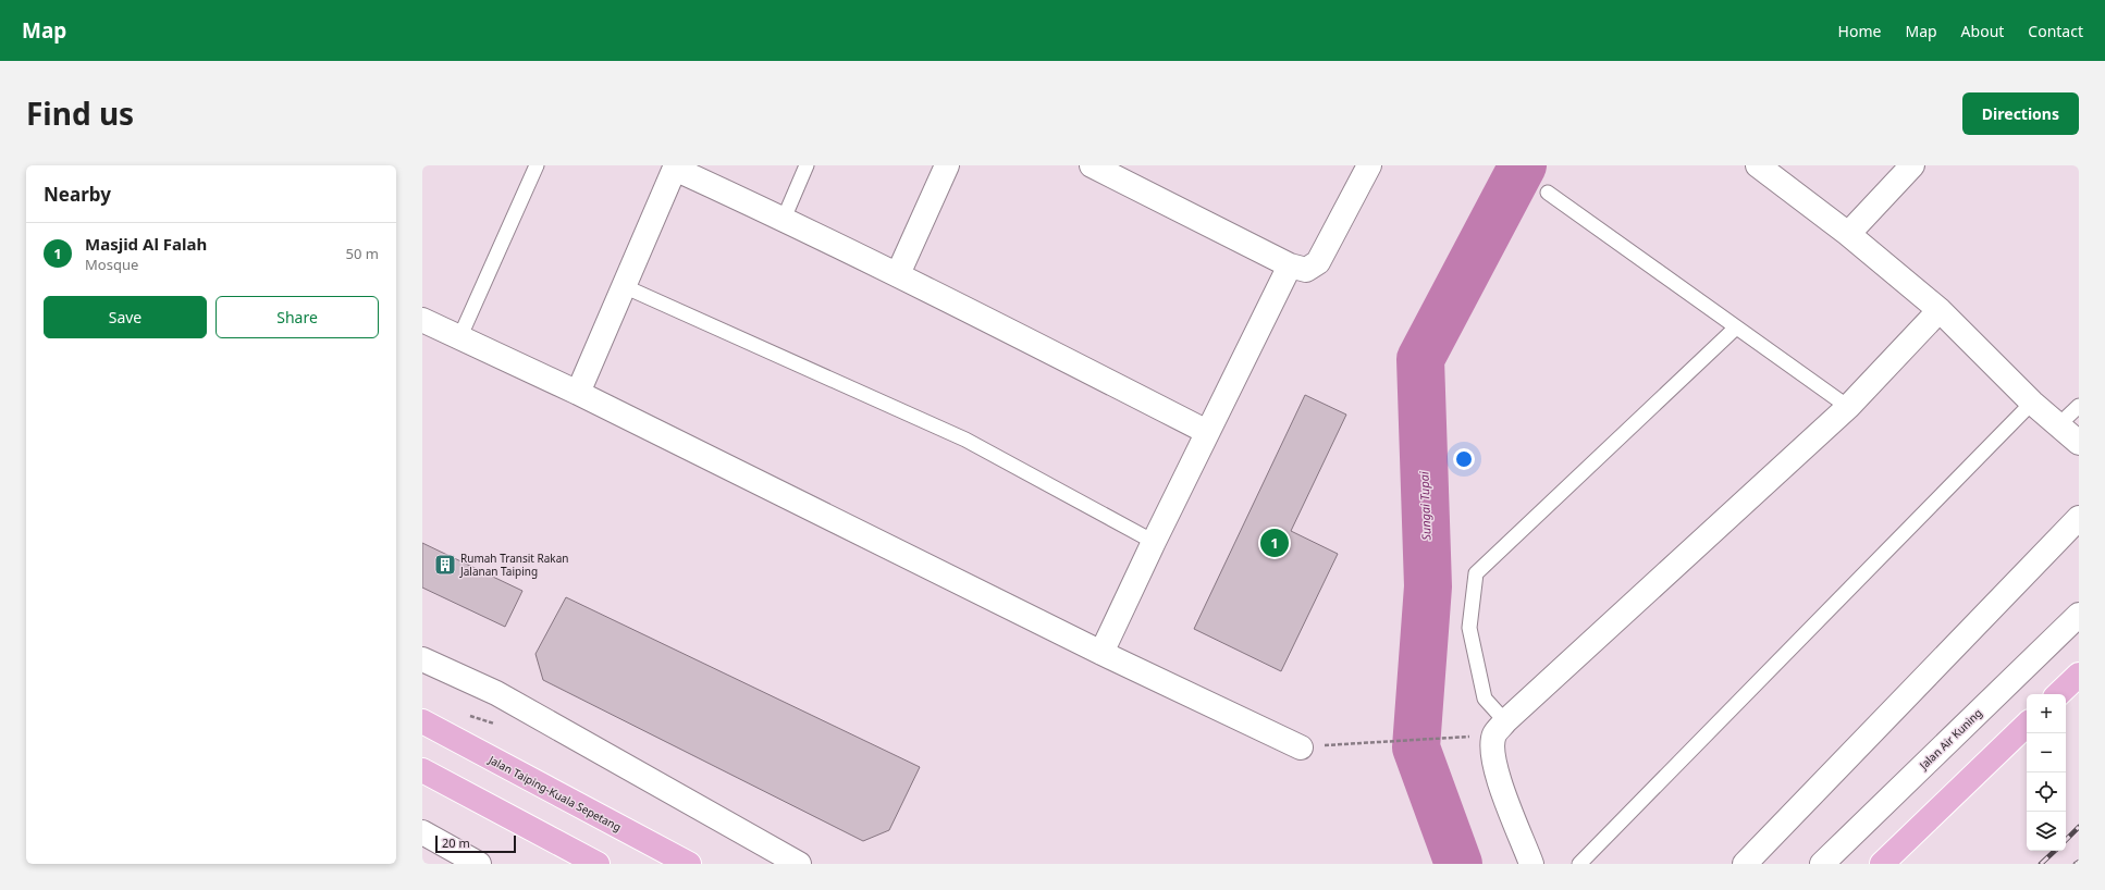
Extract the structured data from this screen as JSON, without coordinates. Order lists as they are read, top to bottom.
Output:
{
  "streets": {
    "main road": ["Jalan Taiping-Kuala Sepetang"],
    "street": ["Jalan Air Kuning"]
  },
  "water": ["Sungai Tupai"],
  "places": {
    "building": ["Rumah Transit Rakan Jalanan Taiping"]
  },
  "scale_bar": "20 m",
  "page": {
    "header": "Map",
    "nav": [
      "Home",
      "Map",
      "About",
      "Contact"
    ],
    "title": "Find us",
    "buttons": [
      "Directions",
      ["Save", "Share"]
    ],
    "heading": "Nearby",
    "list": [
      {
        "mark": "1",
        "name": "Masjid Al Falah",
        "note": "Mosque",
        "value": "50 m"
      }
    ],
    "pins": "1",
    "map_buttons": ["+", "−"],
    "scale": "20 m"
  }
}
